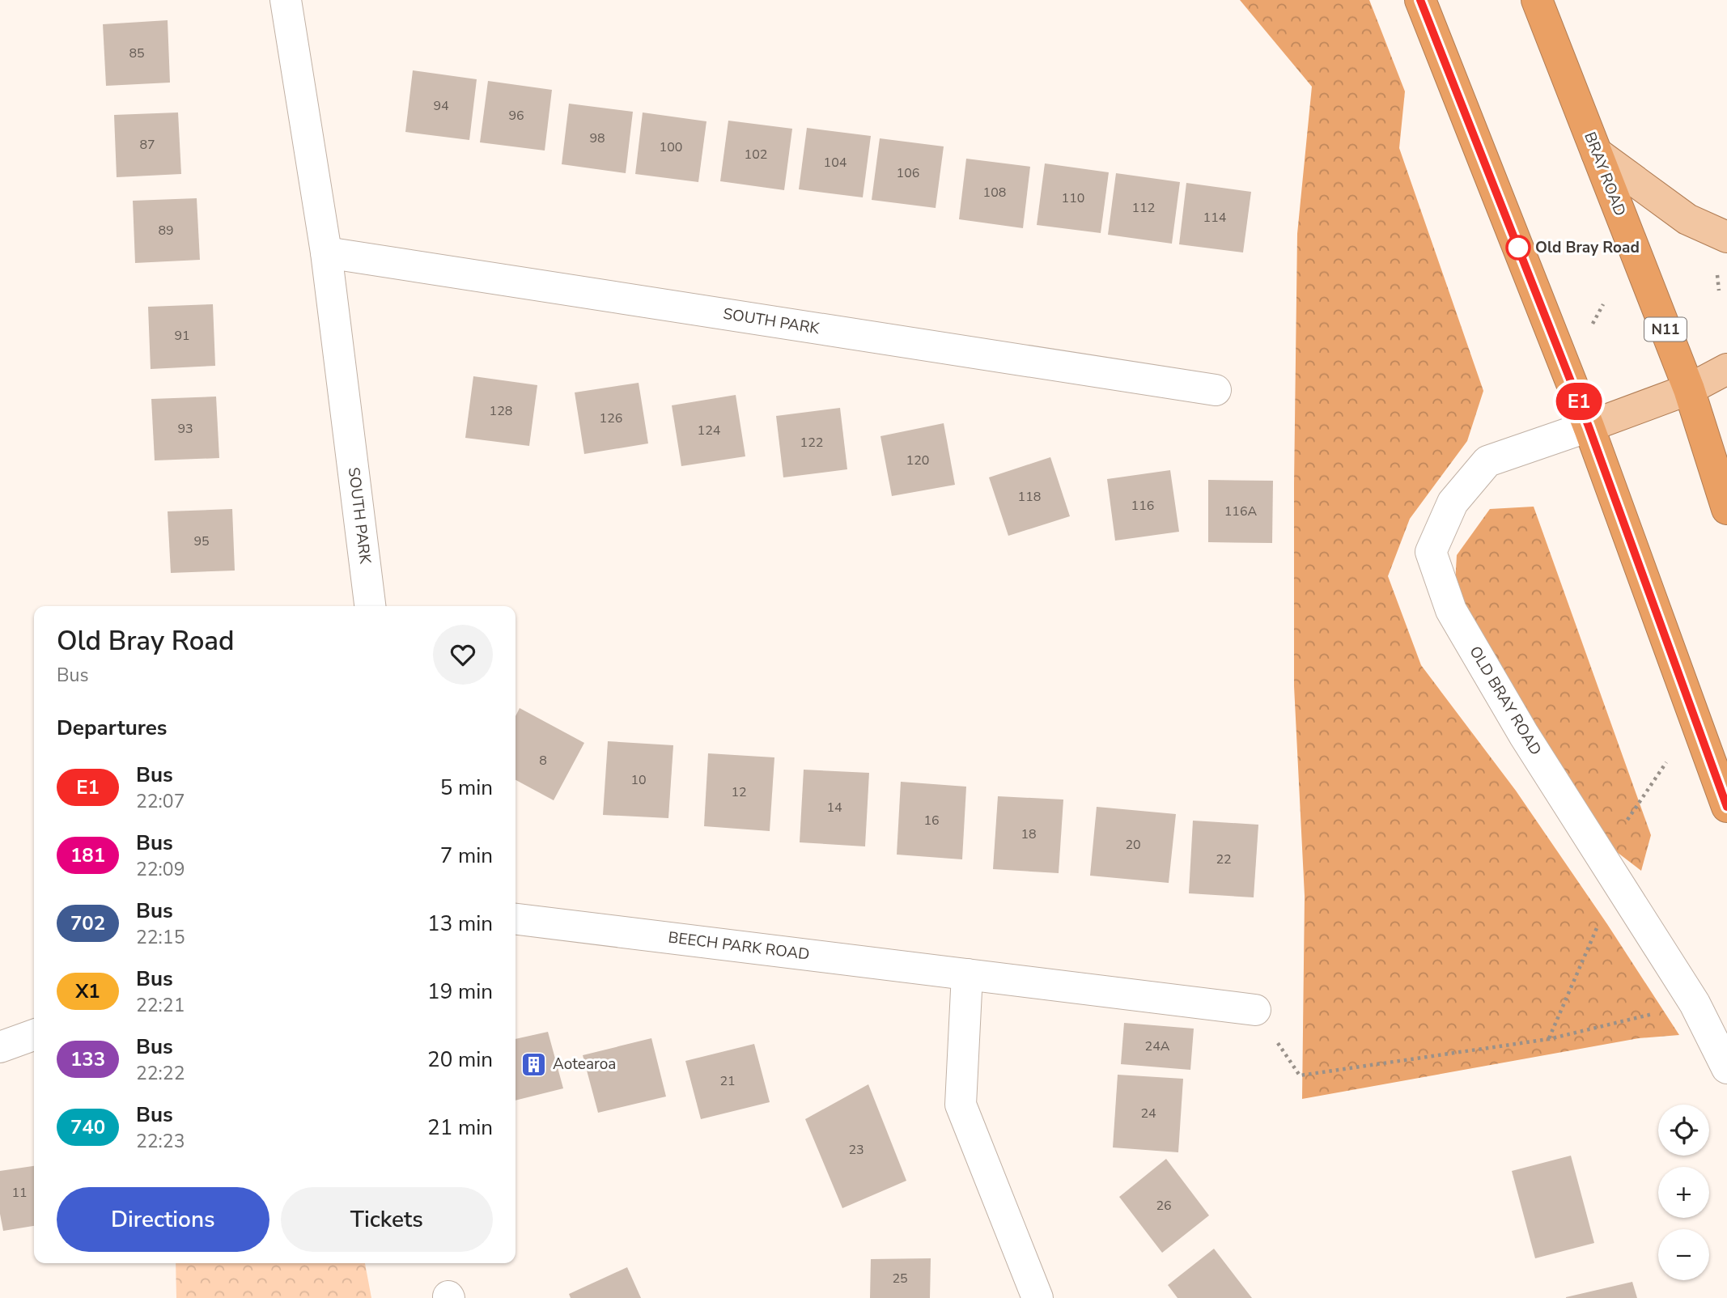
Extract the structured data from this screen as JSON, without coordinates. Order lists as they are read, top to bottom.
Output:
{
  "streets": {
    "highway": ["BRAY ROAD", "N11"],
    "main road": ["OLD BRAY ROAD"],
    "street": ["SOUTH PARK", "BEECH PARK ROAD"]
  },
  "crossings": [
    ["BRAY ROAD", "OLD BRAY ROAD"]
  ],
  "places": {
    "other": ["Old Bray Road"],
    "building": ["Aotearoa"]
  },
  "lines": ["bus line E1"],
  "house_numbers": [
    "85",
    "94",
    "96",
    "98",
    "87",
    "100",
    "102",
    "104",
    "106",
    "108",
    "110",
    "112",
    "114",
    "89",
    "91",
    "128",
    "126",
    "93",
    "124",
    "122",
    "120",
    "118",
    "116",
    "116A",
    "95",
    "8",
    "10",
    "12",
    "14",
    "16",
    "18",
    "20",
    "22",
    "24A",
    "21",
    "24",
    "23",
    "11",
    "26",
    "25"
  ],
  "page": {
    "on_map": "E1",
    "heading": [
      ["Old Bray Road", "Bus"],
      "Departures"
    ],
    "list": [
      {
        "mark": "E1",
        "name": "Bus",
        "note": "22:07",
        "value": "5 min"
      },
      {
        "mark": "181",
        "name": "Bus",
        "note": "22:09",
        "value": "7 min"
      },
      {
        "mark": "702",
        "name": "Bus",
        "note": "22:15",
        "value": "13 min"
      },
      {
        "mark": "X1",
        "name": "Bus",
        "note": "22:21",
        "value": "19 min"
      },
      {
        "mark": "133",
        "name": "Bus",
        "note": "22:22",
        "value": "20 min"
      },
      {
        "mark": "740",
        "name": "Bus",
        "note": "22:23",
        "value": "21 min"
      }
    ],
    "map_buttons": ["+", "−"],
    "buttons": ["Directions", "Tickets"]
  }
}
